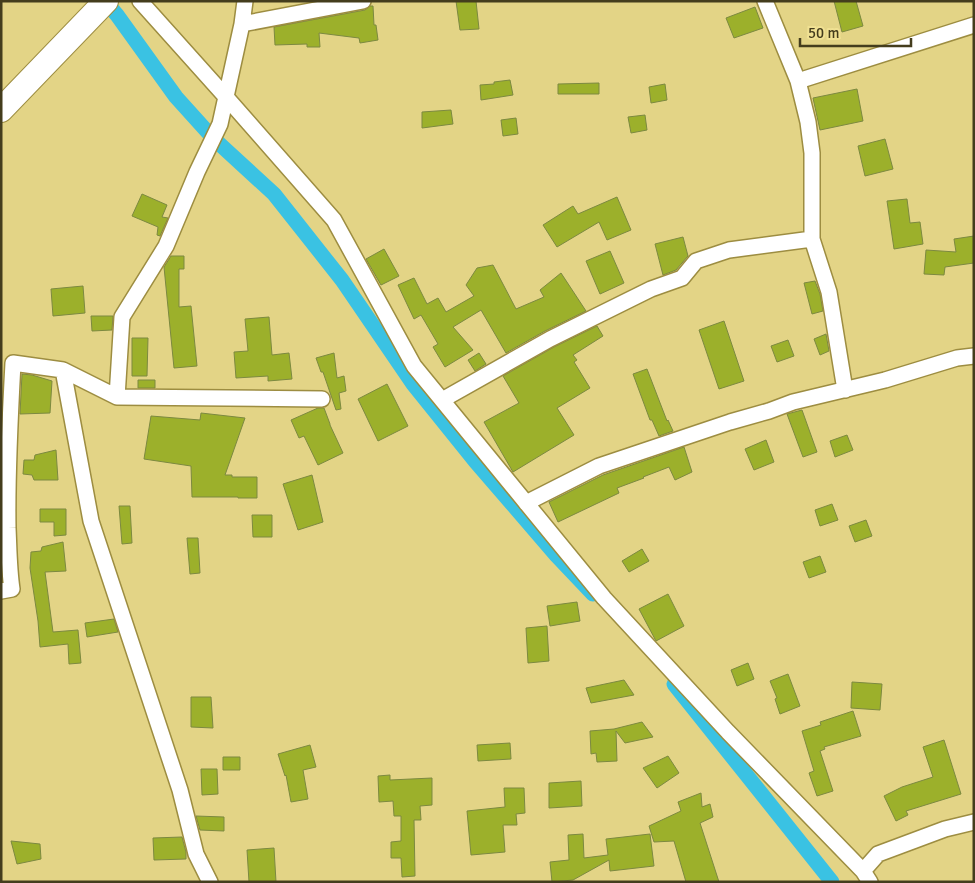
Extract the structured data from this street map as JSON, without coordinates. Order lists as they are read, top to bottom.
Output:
{
  "scale_bar": "50 m"
}
